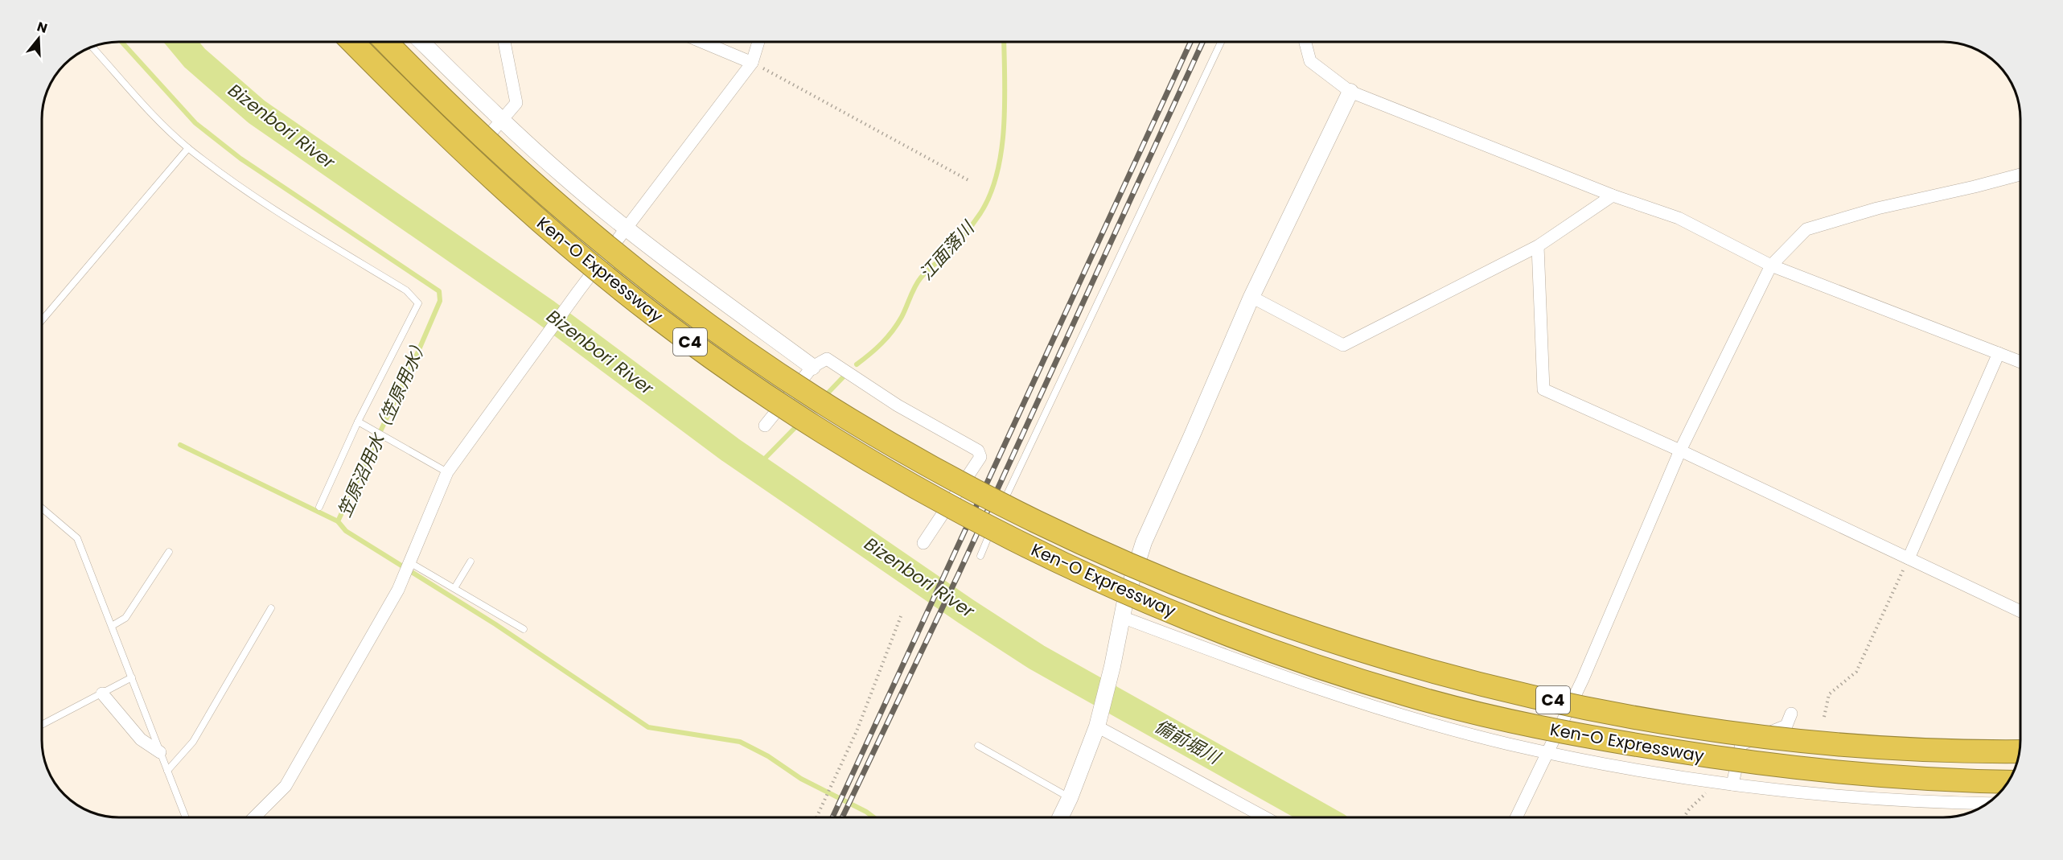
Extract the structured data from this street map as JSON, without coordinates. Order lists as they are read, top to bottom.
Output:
{
  "streets": {
    "highway": ["Ken-O Expressway", "C4"]
  },
  "water": [
    "Bizenbori River",
    "江面落川",
    "笠原沼用水（笠原用水）",
    "備前堀川"
  ],
  "north": "top"
}
